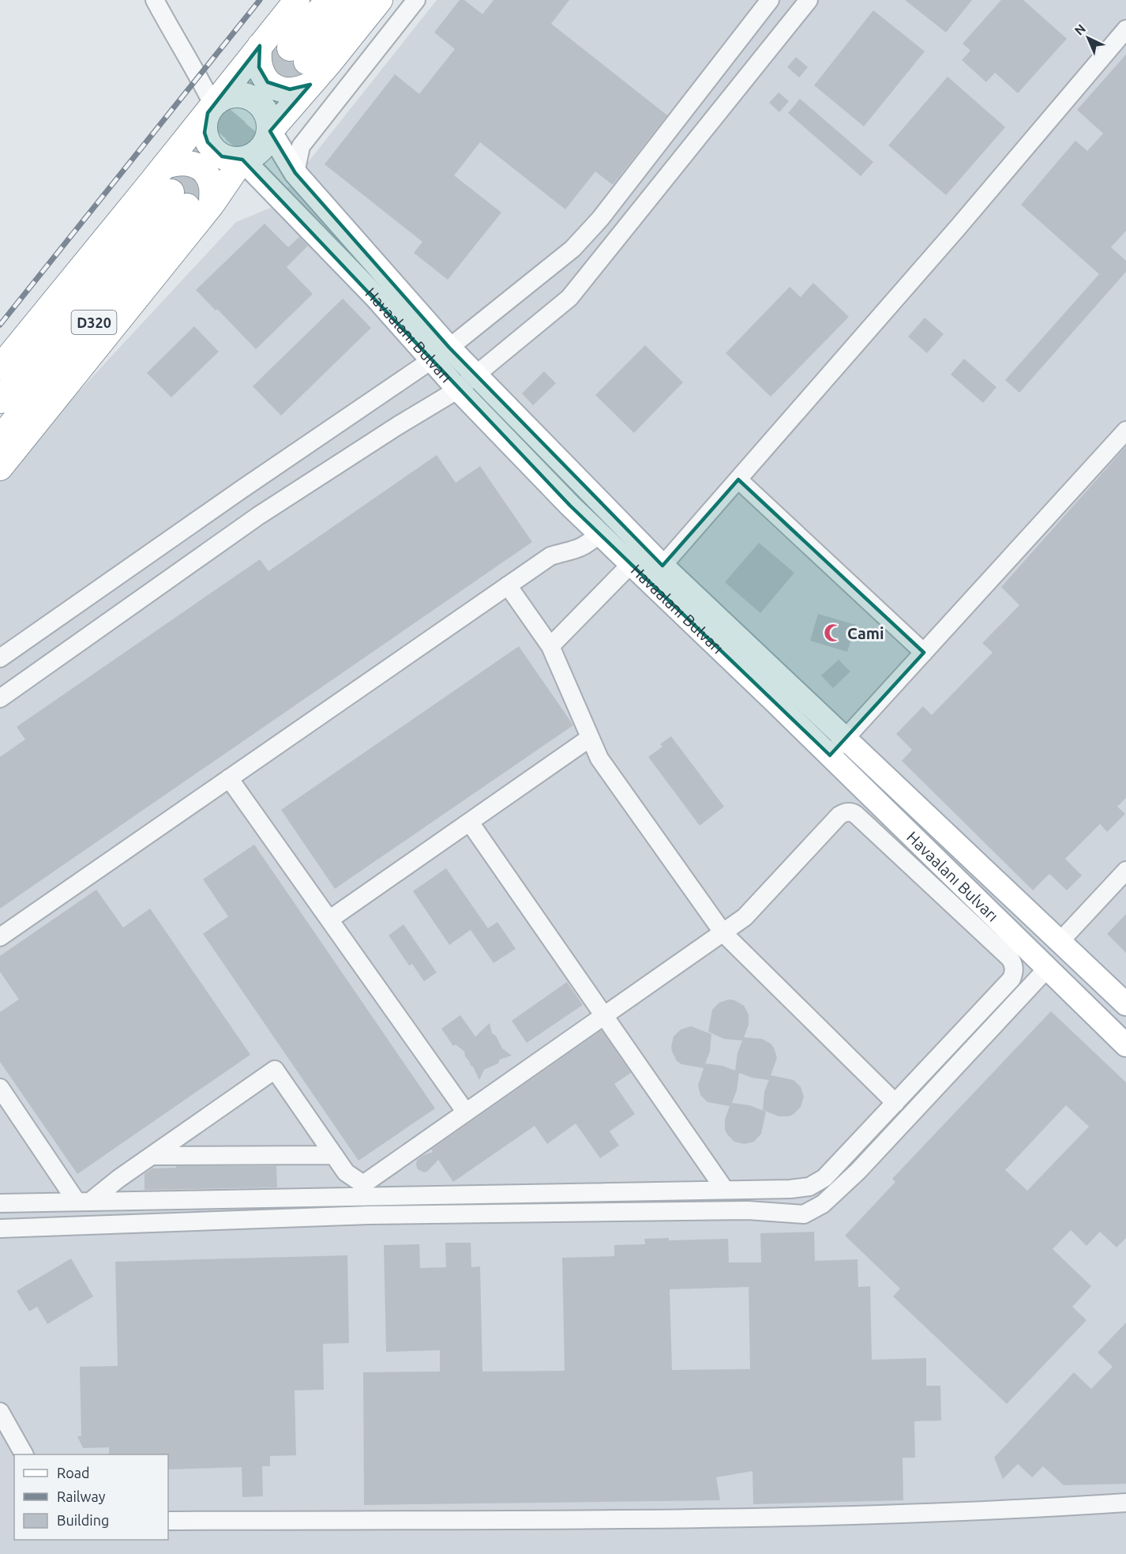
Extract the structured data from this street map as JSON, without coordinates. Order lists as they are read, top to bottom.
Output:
{
  "streets": {
    "highway": ["D320"],
    "main road": ["Havaalanı Bulvarı"]
  },
  "places": {
    "mosque": ["Cami"]
  },
  "legend": ["Road", "Railway", "Building"],
  "north": "top left"
}
